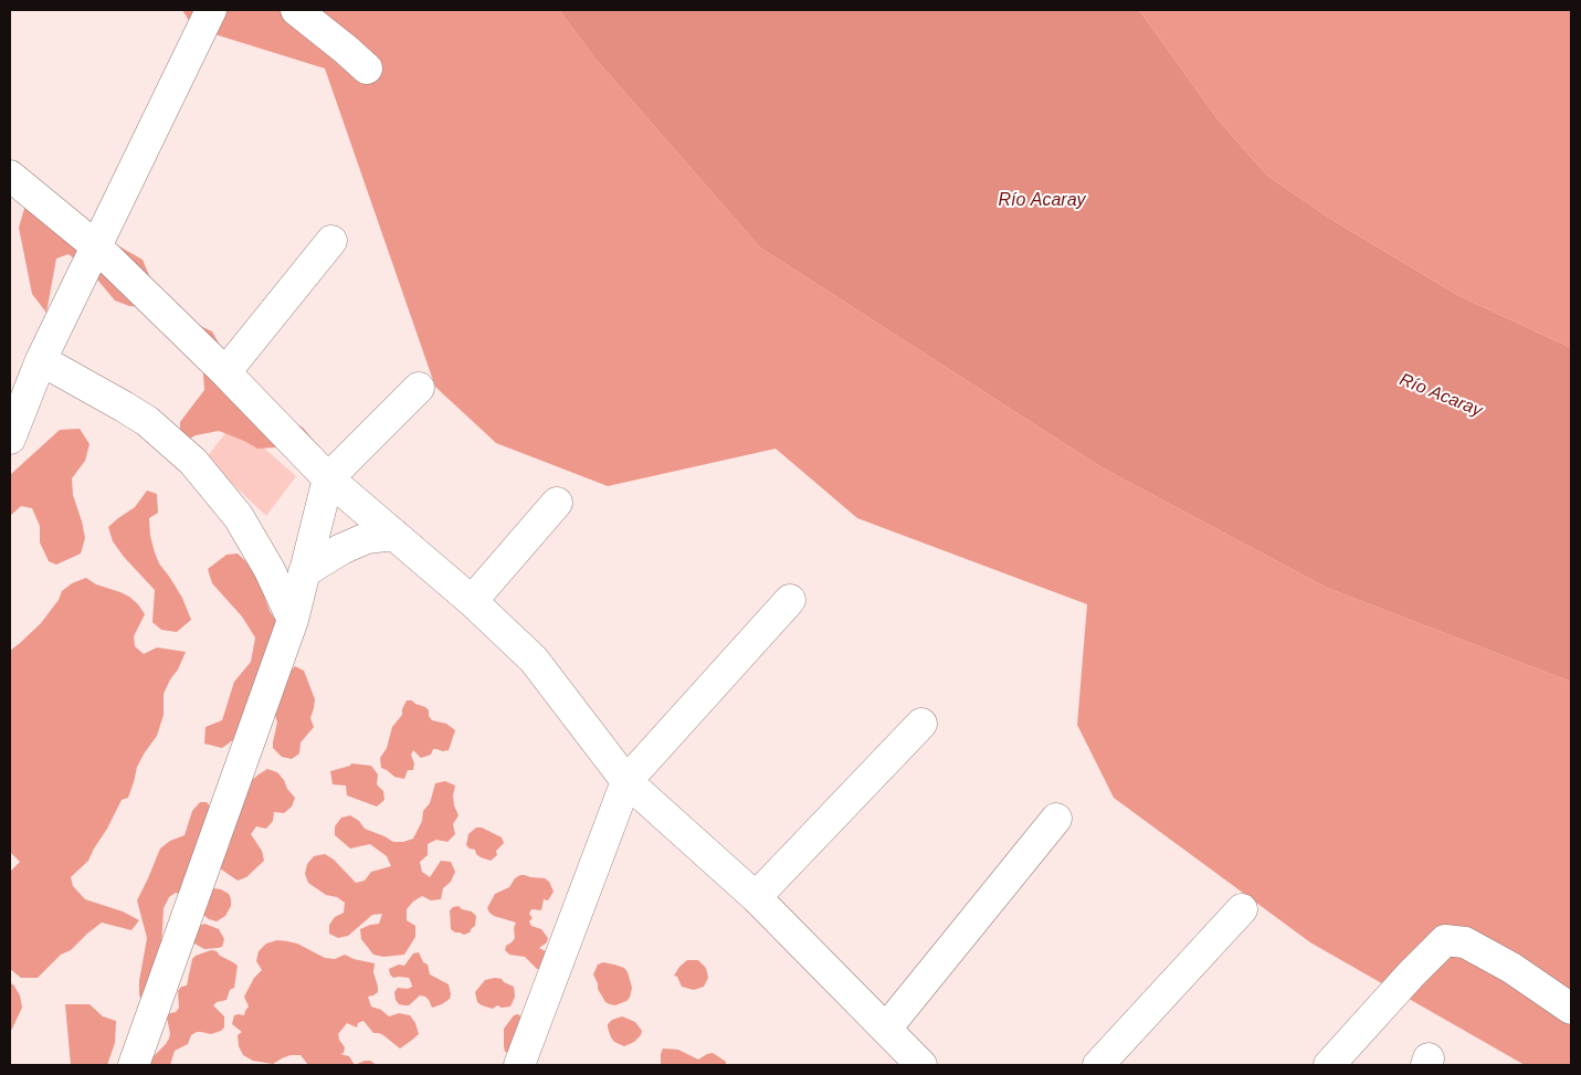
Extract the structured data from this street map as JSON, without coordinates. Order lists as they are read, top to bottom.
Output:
{
  "water": ["Río Acaray"]
}
